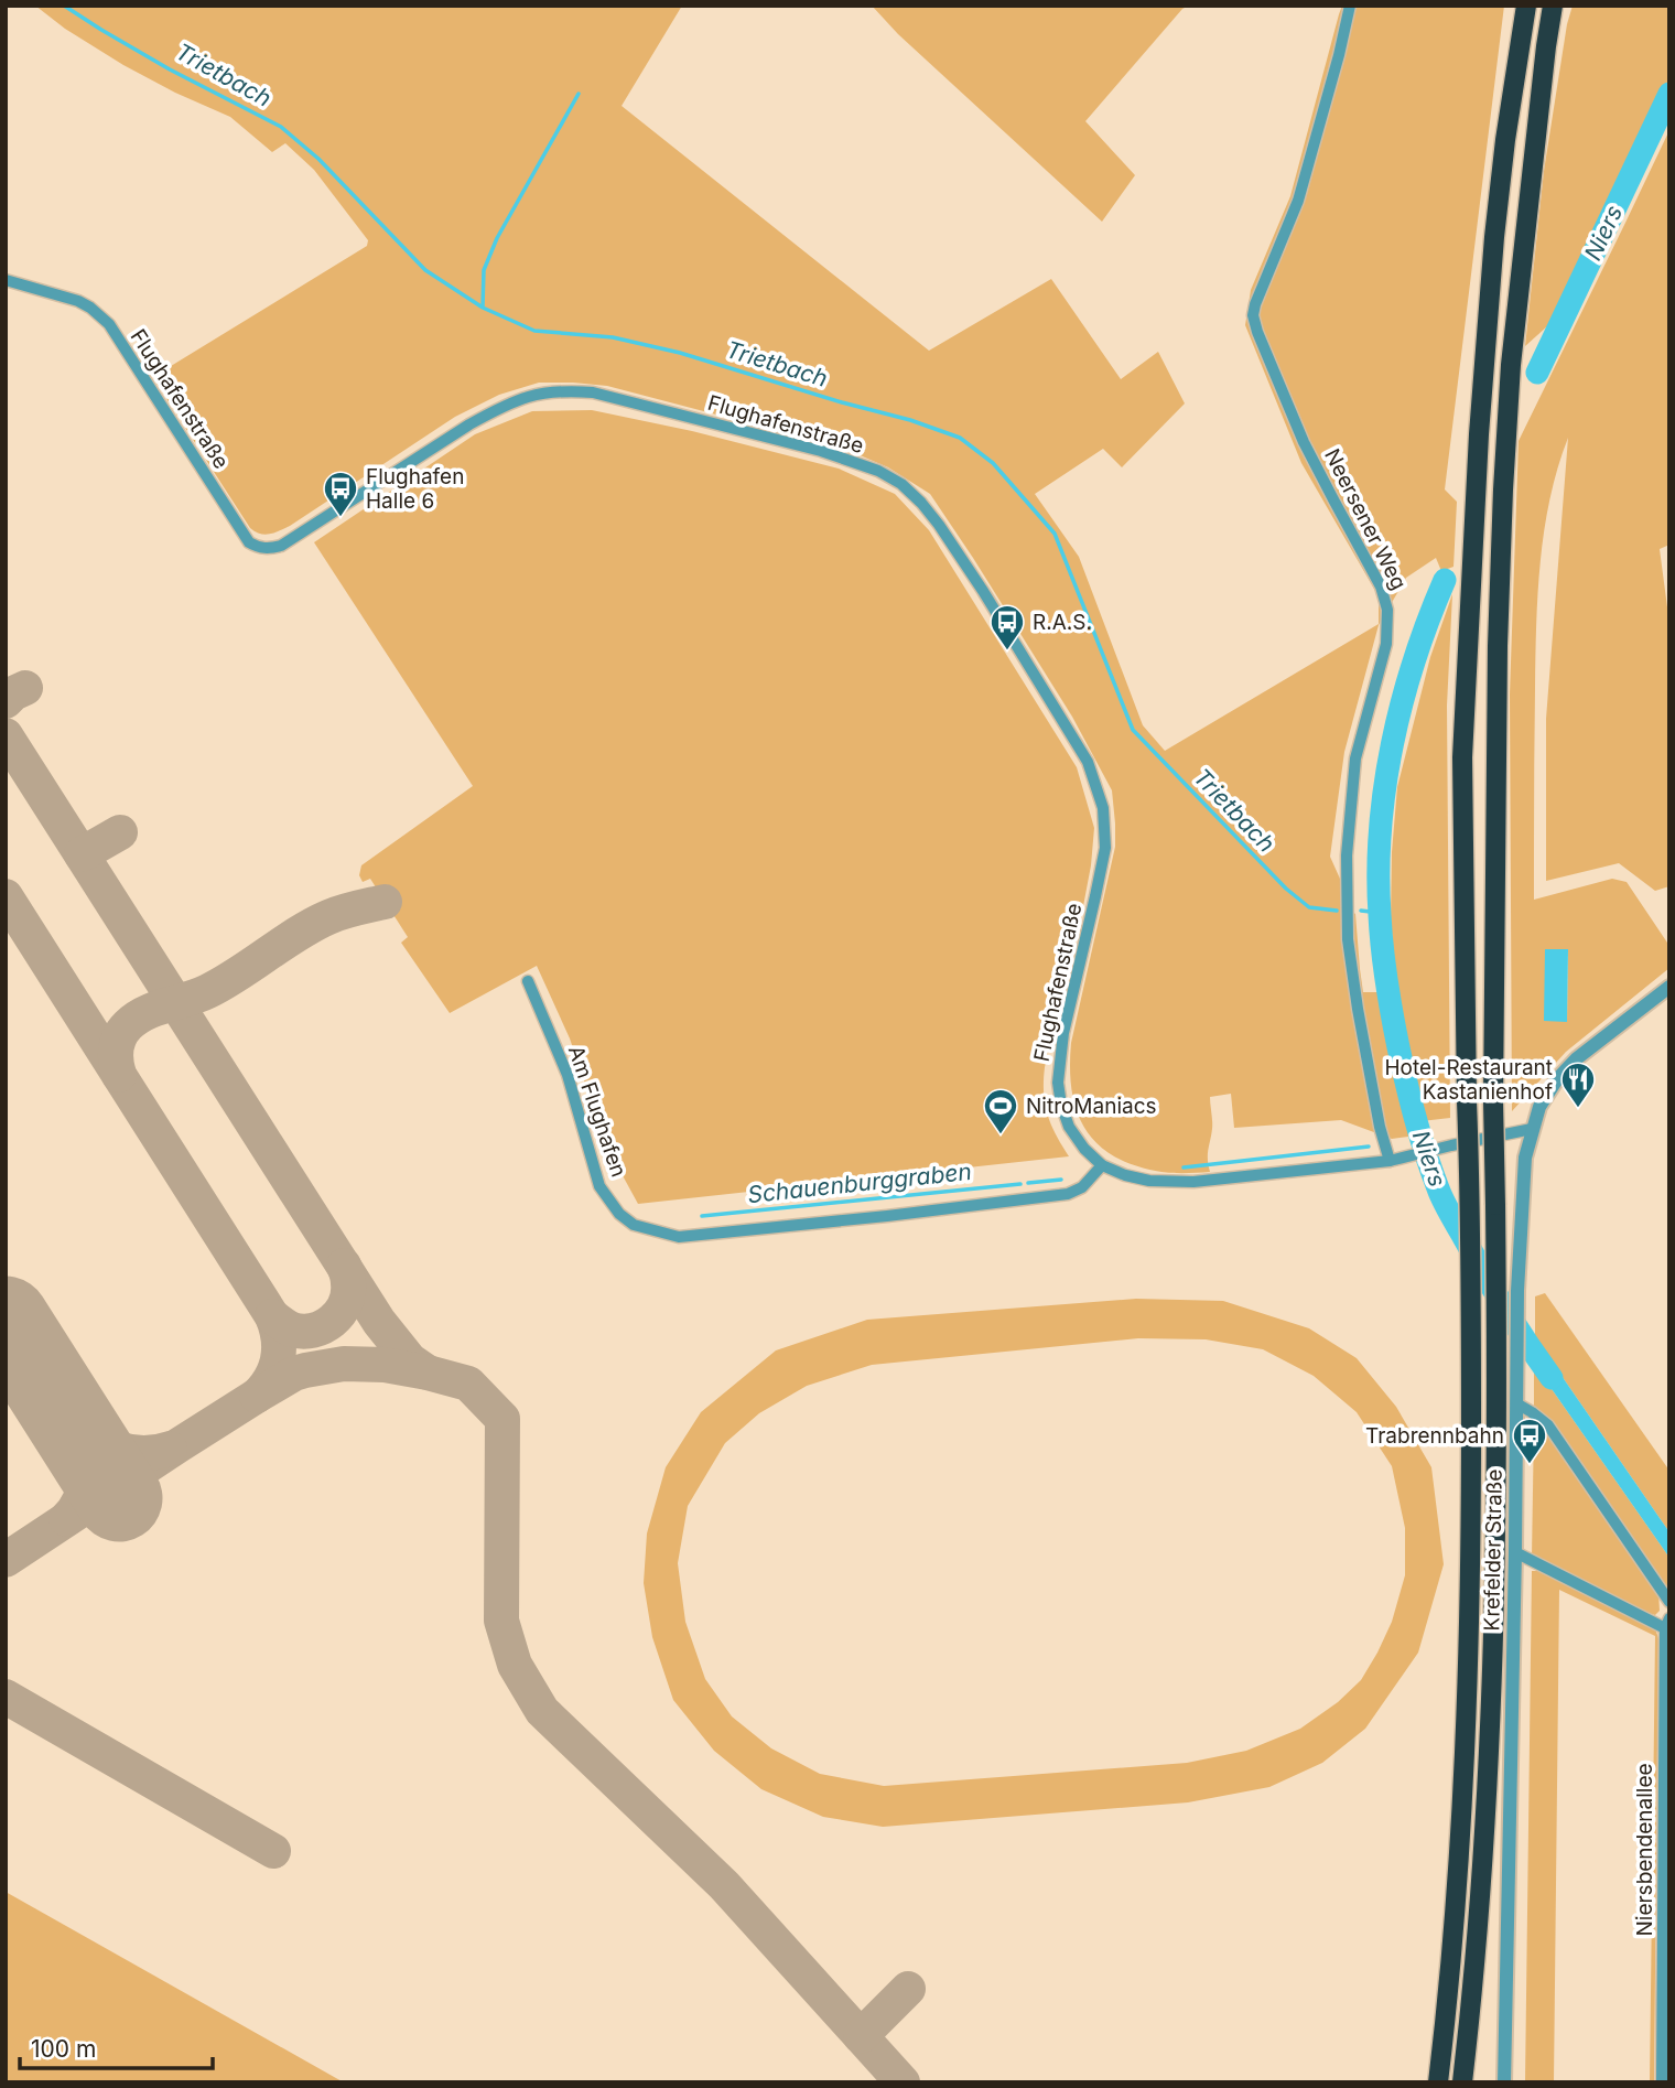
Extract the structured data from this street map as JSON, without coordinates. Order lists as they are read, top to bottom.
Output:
{
  "streets": {
    "street": [
      "Flughafenstraße",
      "Neersener Weg",
      "Am Flughafen",
      "Krefelder Straße",
      "Niersbendenallee"
    ]
  },
  "crossings": [
    ["Flughafenstraße", "Neersener Weg"],
    ["Flughafenstraße", "Am Flughafen"],
    ["Flughafenstraße", "Krefelder Straße"]
  ],
  "water": ["Trietbach", "Niers", "Schauenburggraben"],
  "places": {
    "bus stop": ["Flughafen Halle 6", "R.A.S.", "Trabrennbahn"],
    "restaurant": ["Hotel-Restaurant Kastanienhof"],
    "sports": ["NitroManiacs"]
  },
  "scale_bar": "100 m"
}
